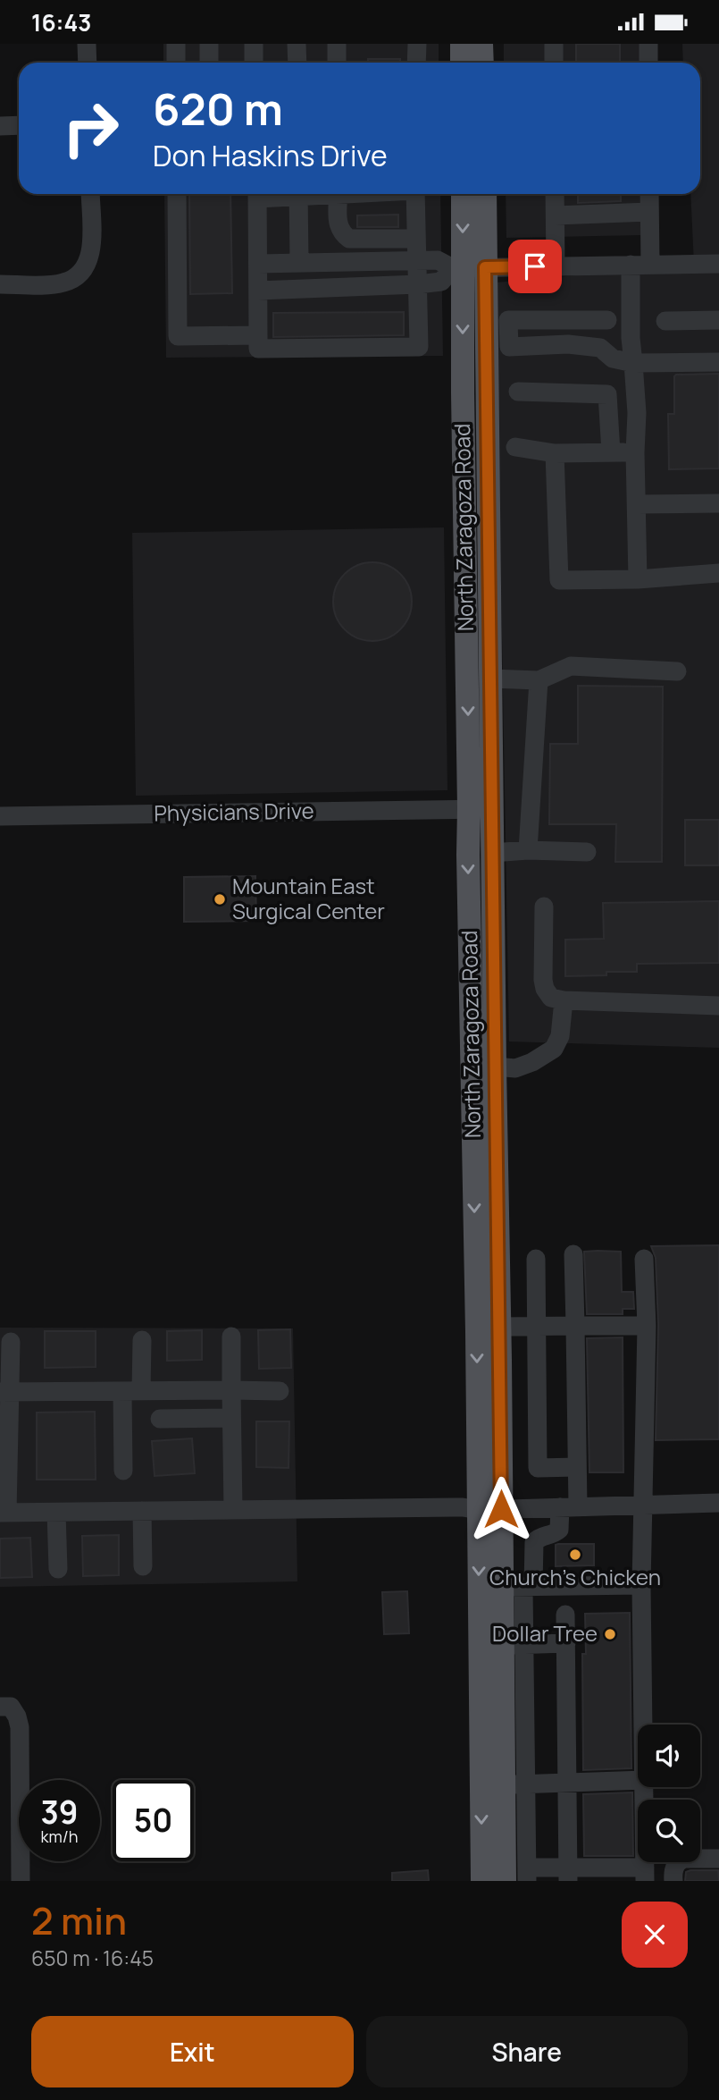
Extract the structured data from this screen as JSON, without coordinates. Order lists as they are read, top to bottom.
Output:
{
  "streets": {
    "main road": ["North Zaragoza Road"],
    "street": ["Physicians Drive"]
  },
  "crossings": [
    ["North Zaragoza Road", "Physicians Drive"]
  ],
  "places": ["Mountain East Surgical Center", "Church's Chicken", "Dollar Tree"],
  "page": {
    "status": "16:43",
    "turn": ["620 m", "Don Haskins Drive"],
    "speed": "39 km/h",
    "limit": "50",
    "heading": ["2 min", "650 m · 16:45"],
    "buttons": ["Exit", "Share"]
  }
}
